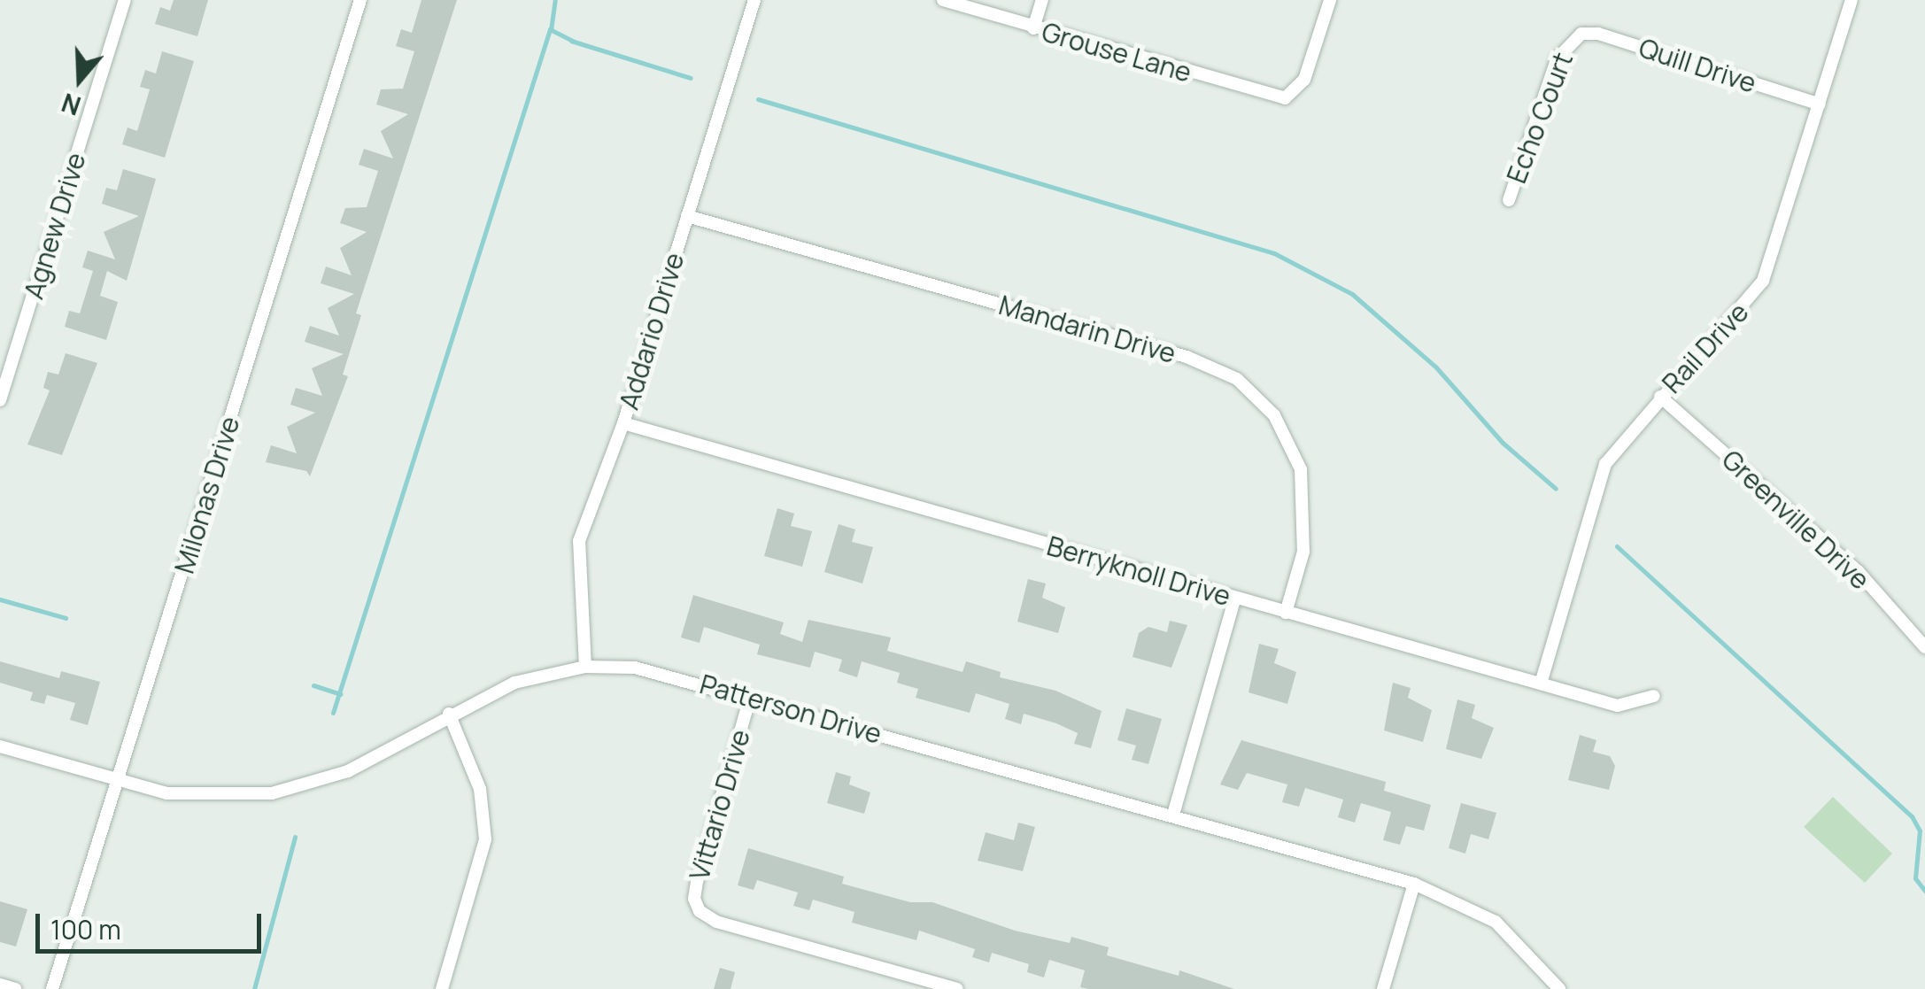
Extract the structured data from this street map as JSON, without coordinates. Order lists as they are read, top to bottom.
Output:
{
  "streets": {
    "street": [
      "Grouse Lane",
      "Quill Drive",
      "Echo Court",
      "Agnew Drive",
      "Mandarin Drive",
      "Addario Drive",
      "Rail Drive",
      "Milonas Drive",
      "Greenville Drive",
      "Berryknoll Drive",
      "Patterson Drive",
      "Vittario Drive"
    ]
  },
  "crossings": [
    ["Quill Drive", "Echo Court"],
    ["Quill Drive", "Rail Drive"],
    ["Mandarin Drive", "Addario Drive"],
    ["Mandarin Drive", "Berryknoll Drive"],
    ["Addario Drive", "Berryknoll Drive"],
    ["Addario Drive", "Patterson Drive"],
    ["Rail Drive", "Greenville Drive"],
    ["Rail Drive", "Berryknoll Drive"],
    ["Milonas Drive", "Patterson Drive"],
    ["Patterson Drive", "Vittario Drive"]
  ],
  "scale_bar": "100 m",
  "north": "bottom"
}
